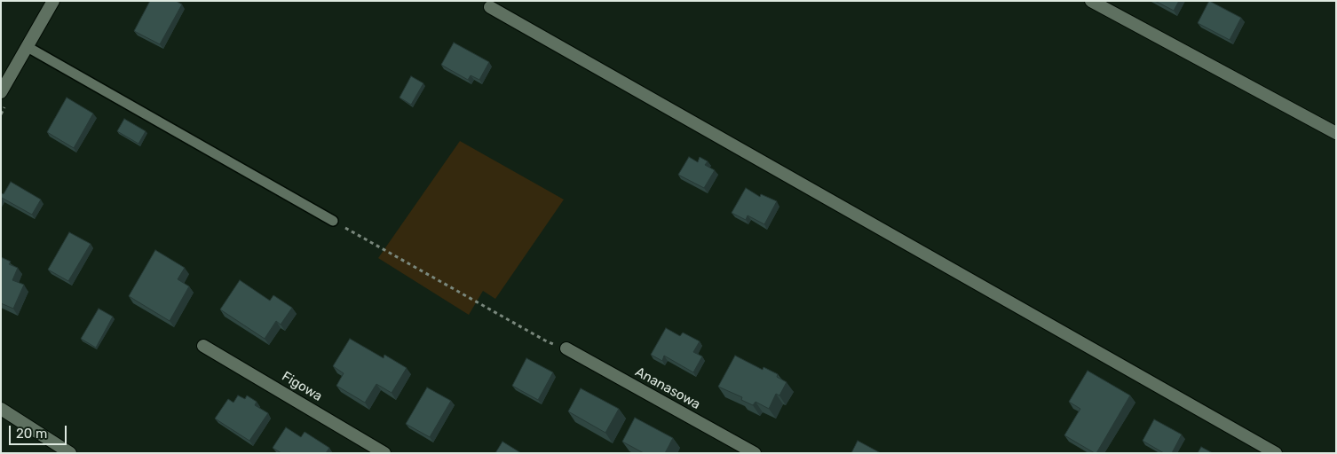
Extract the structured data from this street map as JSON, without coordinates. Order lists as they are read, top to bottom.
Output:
{
  "streets": {
    "street": ["Figowa", "Ananasowa"]
  },
  "scale_bar": "20 m"
}
